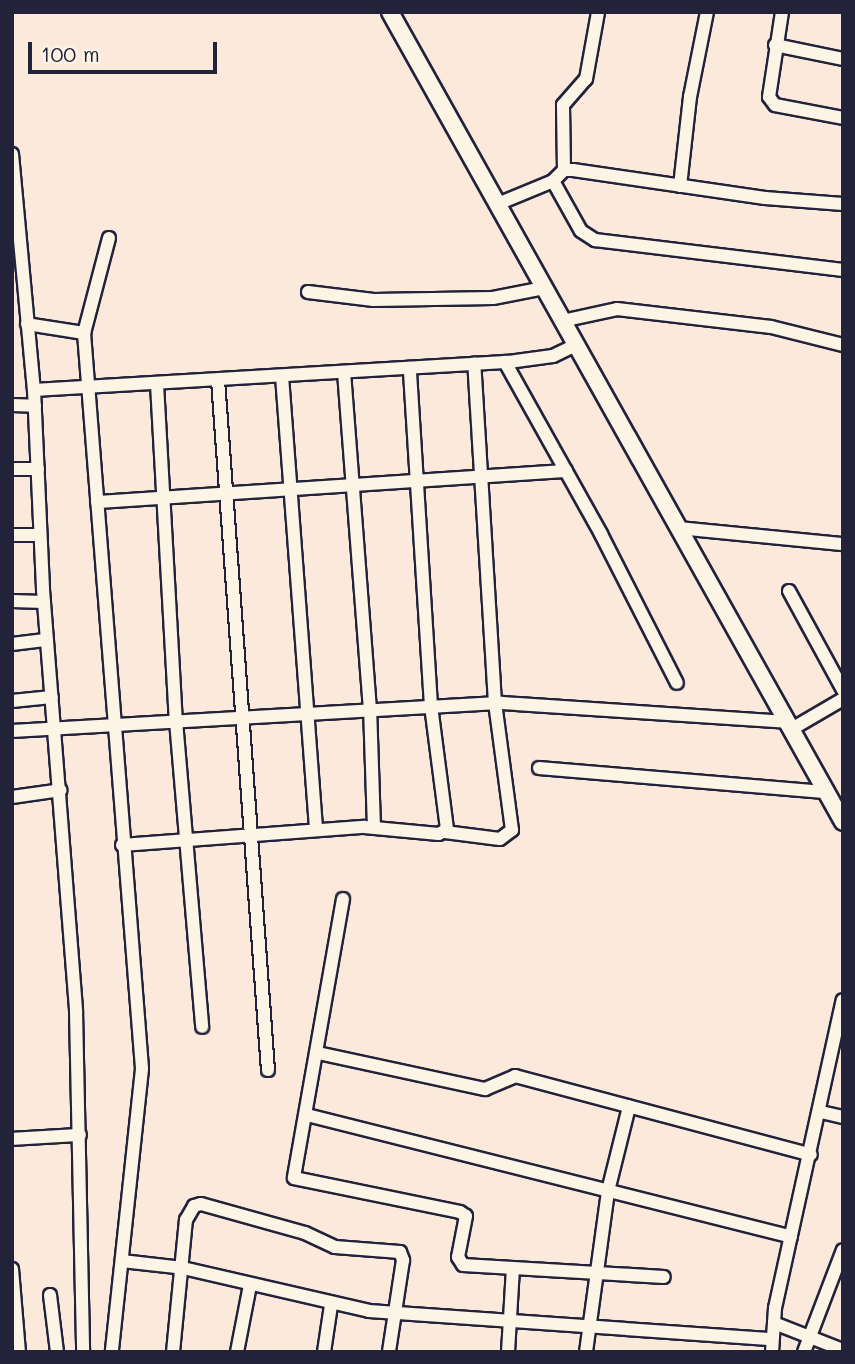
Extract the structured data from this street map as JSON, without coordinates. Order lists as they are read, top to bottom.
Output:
{
  "scale_bar": "100 m"
}
